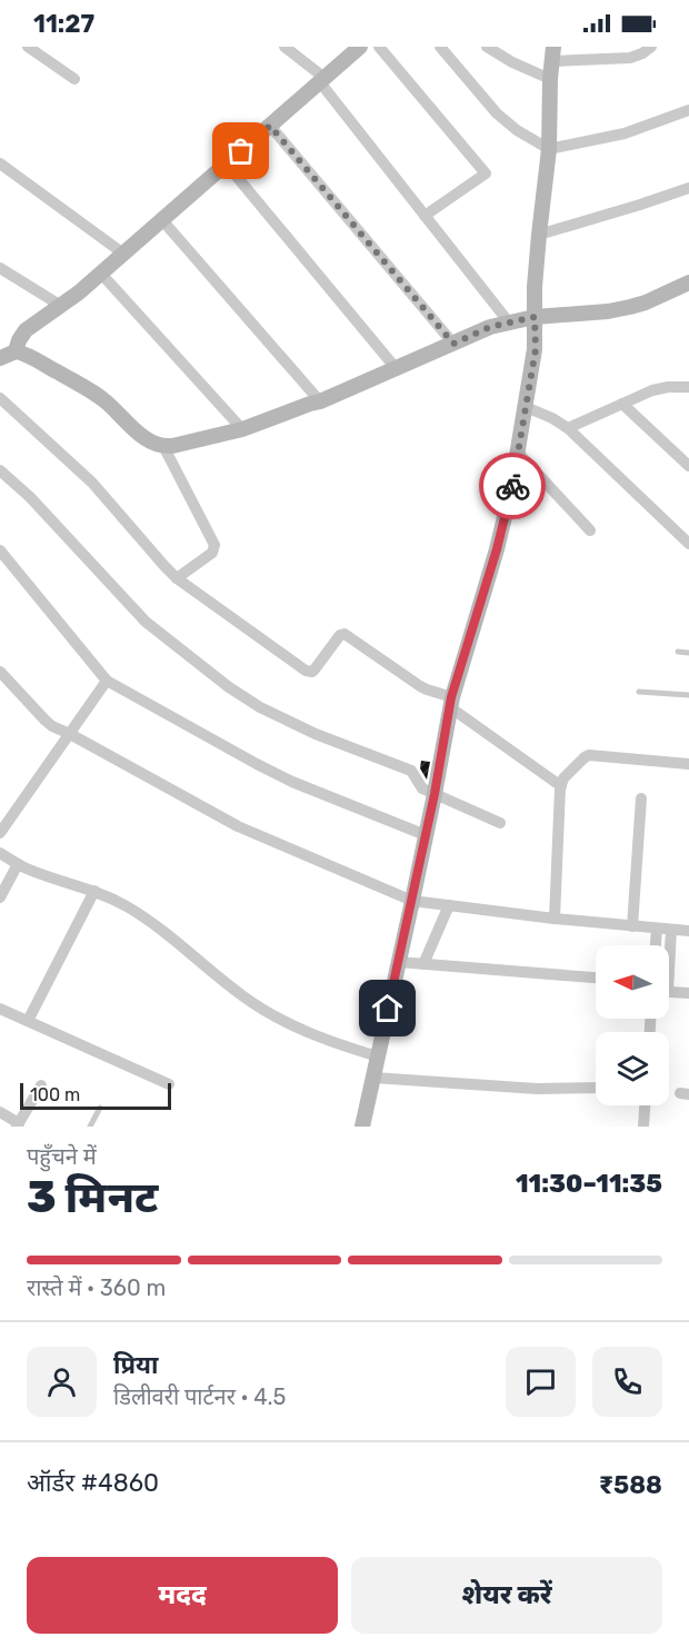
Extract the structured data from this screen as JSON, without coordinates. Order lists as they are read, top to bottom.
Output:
{
  "scale_bar": "100 m",
  "north": "left",
  "page": {
    "status": "11:27",
    "scale": "100 m",
    "heading": ["3 मिनट", "पहुँचने में", "11:30–11:35"],
    "panel": [
      "प्रिया",
      "डिलीवरी पार्टनर · 4.5",
      "ऑर्डर #4860",
      "₹588"
    ],
    "bar": "रास्ते में · 360 m",
    "buttons": ["मदद", "शेयर करें"]
  }
}
